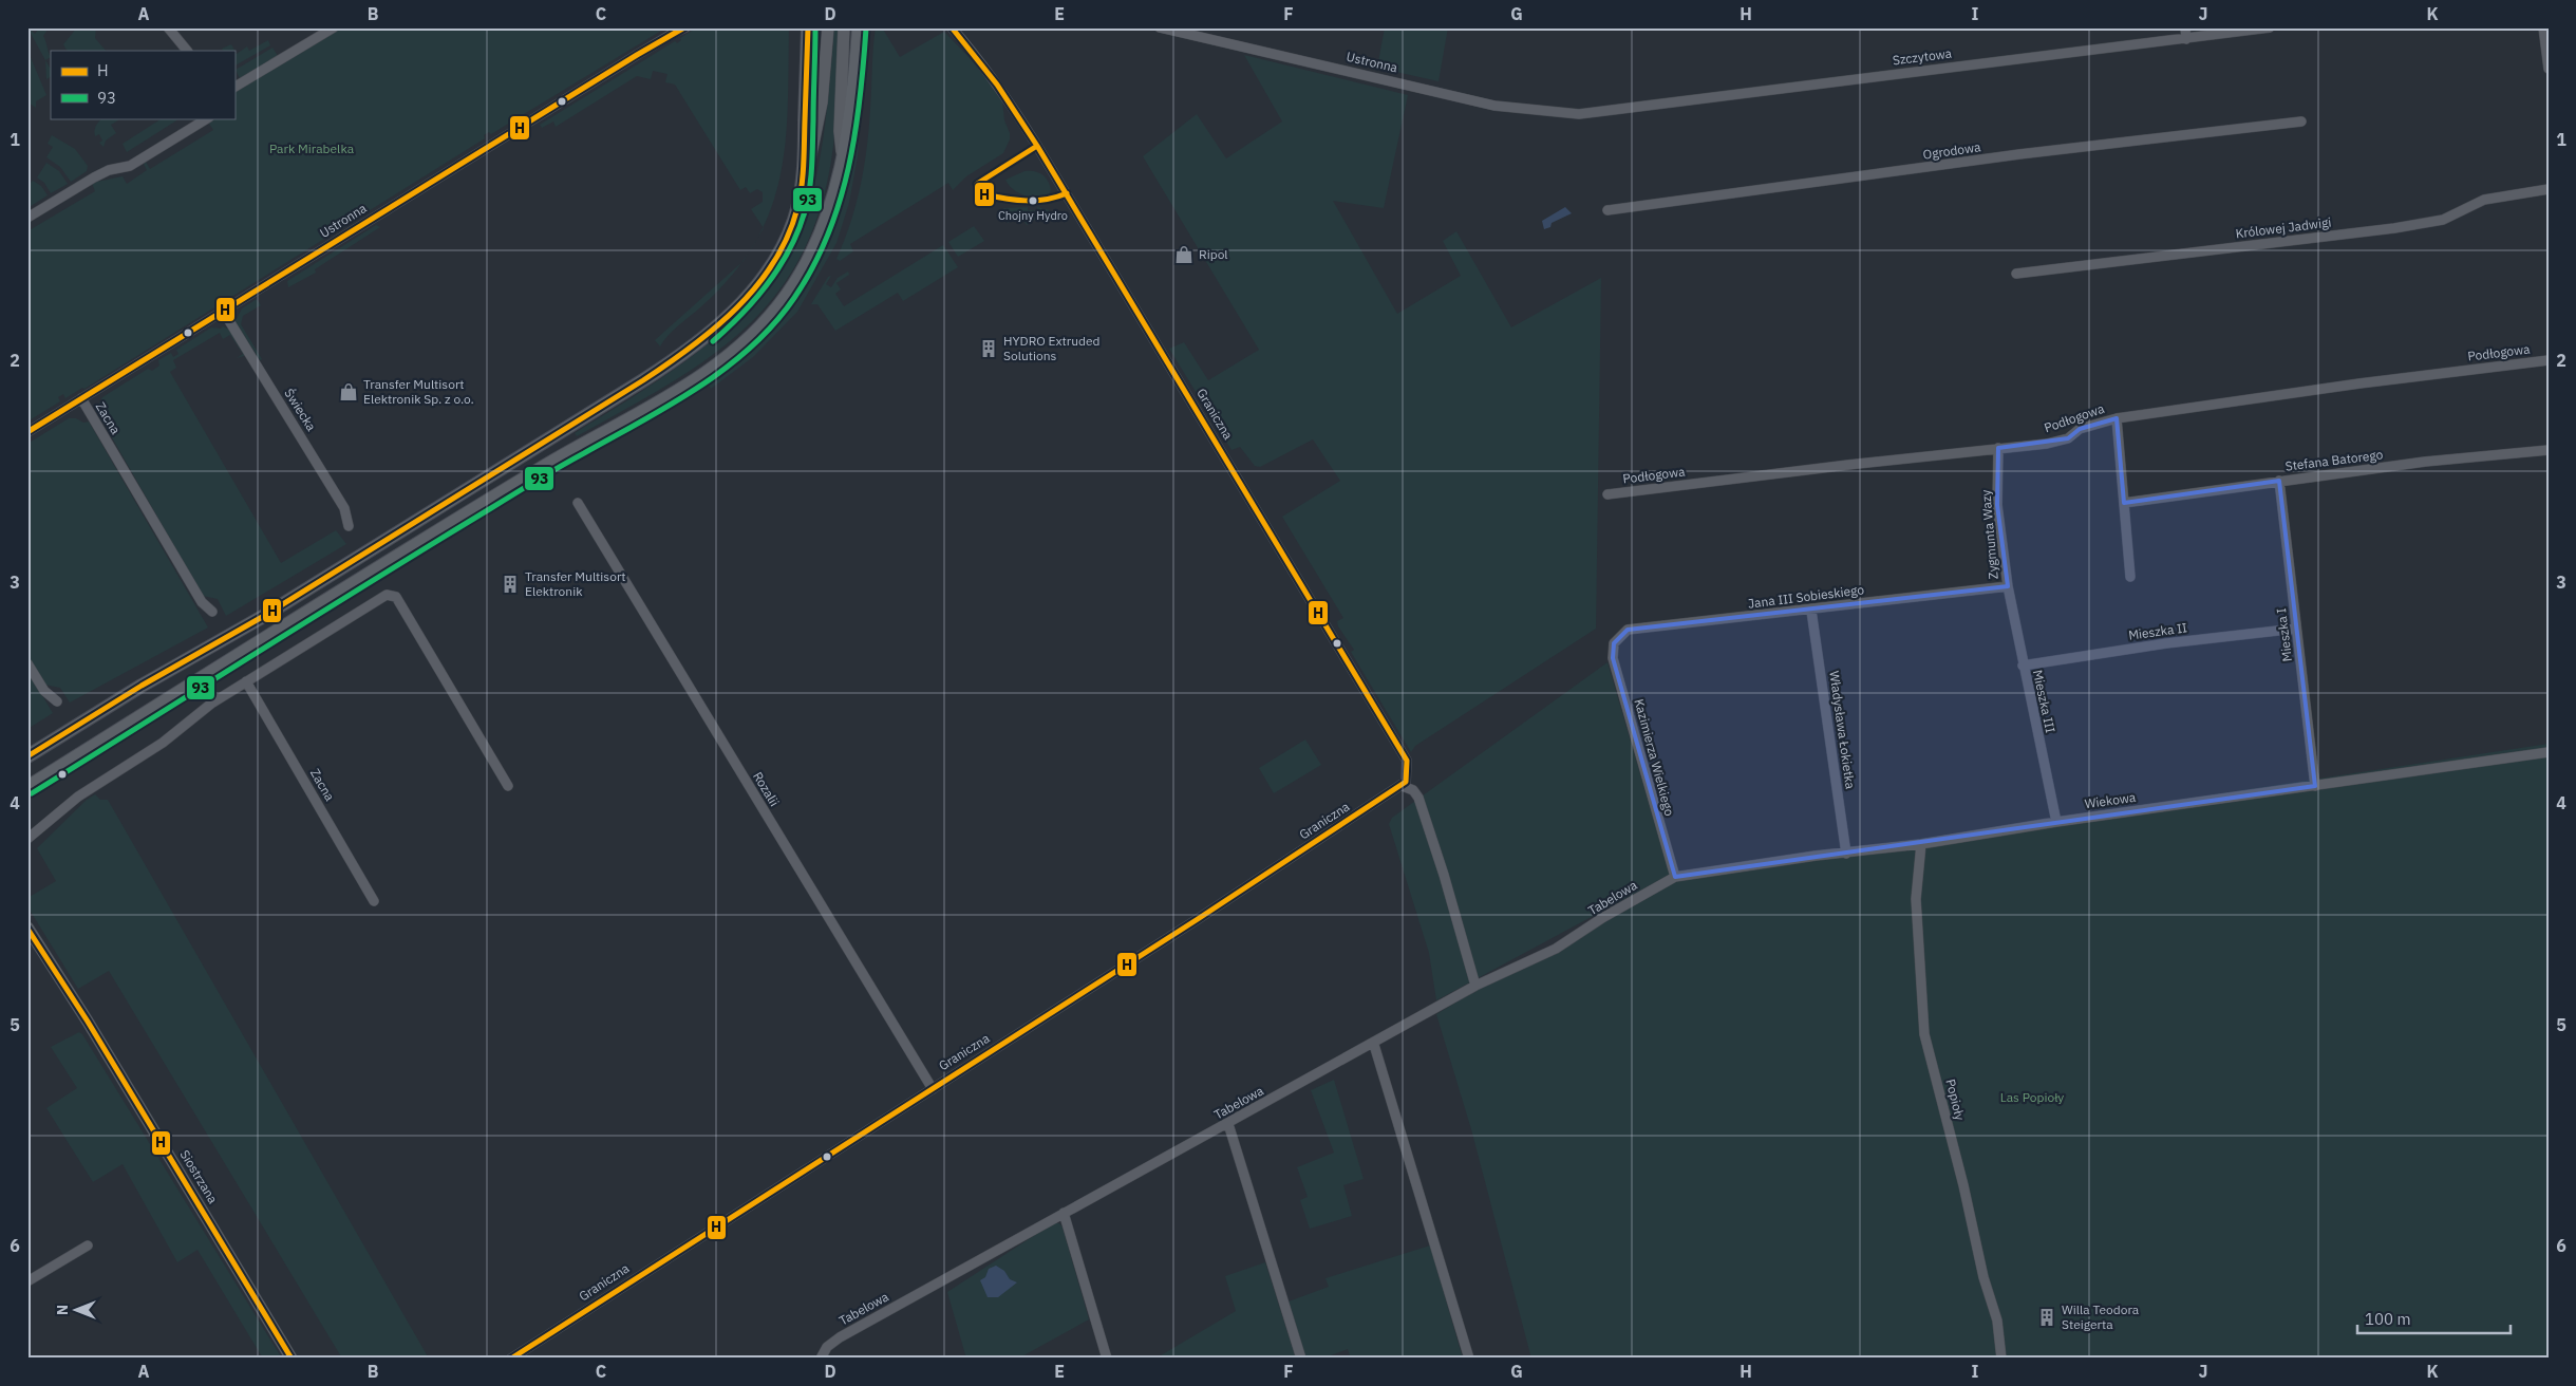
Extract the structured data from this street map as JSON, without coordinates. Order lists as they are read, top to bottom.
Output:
{
  "streets": {
    "street": [
      "Szczytowa",
      "Ustronna",
      "Ogrodowa",
      "Królowej Jadwigi",
      "Podłogowa",
      "Świecka",
      "Graniczna",
      "Zacna",
      "Stefana Batorego",
      "Zygmunta Wazy",
      "Jana III Sobieskiego",
      "Mieszka II",
      "Mieszka I",
      "Mieszka III",
      "Władysława Łokietka",
      "Kazimierza Wielkiego",
      "Rozalii",
      "Wiekowa",
      "Tabelowa",
      "Popioły",
      "Siostrzana"
    ]
  },
  "crossings": [
    ["Szczytowa", "Ustronna"],
    ["Ustronna", "Świecka"],
    ["Ustronna", "Zacna"],
    ["Podłogowa", "Zygmunta Wazy"],
    ["Graniczna", "Rozalii"],
    ["Stefana Batorego", "Mieszka I"],
    ["Zygmunta Wazy", "Jana III Sobieskiego"],
    ["Zygmunta Wazy", "Mieszka III"],
    ["Jana III Sobieskiego", "Mieszka III"],
    ["Jana III Sobieskiego", "Władysława Łokietka"],
    ["Jana III Sobieskiego", "Kazimierza Wielkiego"],
    ["Mieszka II", "Mieszka I"],
    ["Mieszka II", "Mieszka III"],
    ["Mieszka I", "Wiekowa"],
    ["Mieszka III", "Wiekowa"],
    ["Władysława Łokietka", "Wiekowa"],
    ["Kazimierza Wielkiego", "Wiekowa"],
    ["Kazimierza Wielkiego", "Tabelowa"],
    ["Wiekowa", "Tabelowa"],
    ["Wiekowa", "Popioły"]
  ],
  "parks": ["Park Mirabelka", "Las Popioły"],
  "places": {
    "other": ["Chojny Hydro"],
    "shop": ["Ripol", "Transfer Multisort Elektronik Sp. z o.o."],
    "building": ["HYDRO Extruded Solutions", "Transfer Multisort Elektronik", "Willa Teodora Steigerta"]
  },
  "lines": ["transit line H", "transit line 93"],
  "legend": ["H", "93"],
  "scale_bar": "100 m",
  "north": "left",
  "grid": {
    "columns": [
      "A",
      "B",
      "C",
      "D",
      "E",
      "F",
      "G",
      "H",
      "I",
      "J",
      "K"
    ],
    "rows": [
      "1",
      "2",
      "3",
      "4",
      "5",
      "6"
    ]
  }
}
